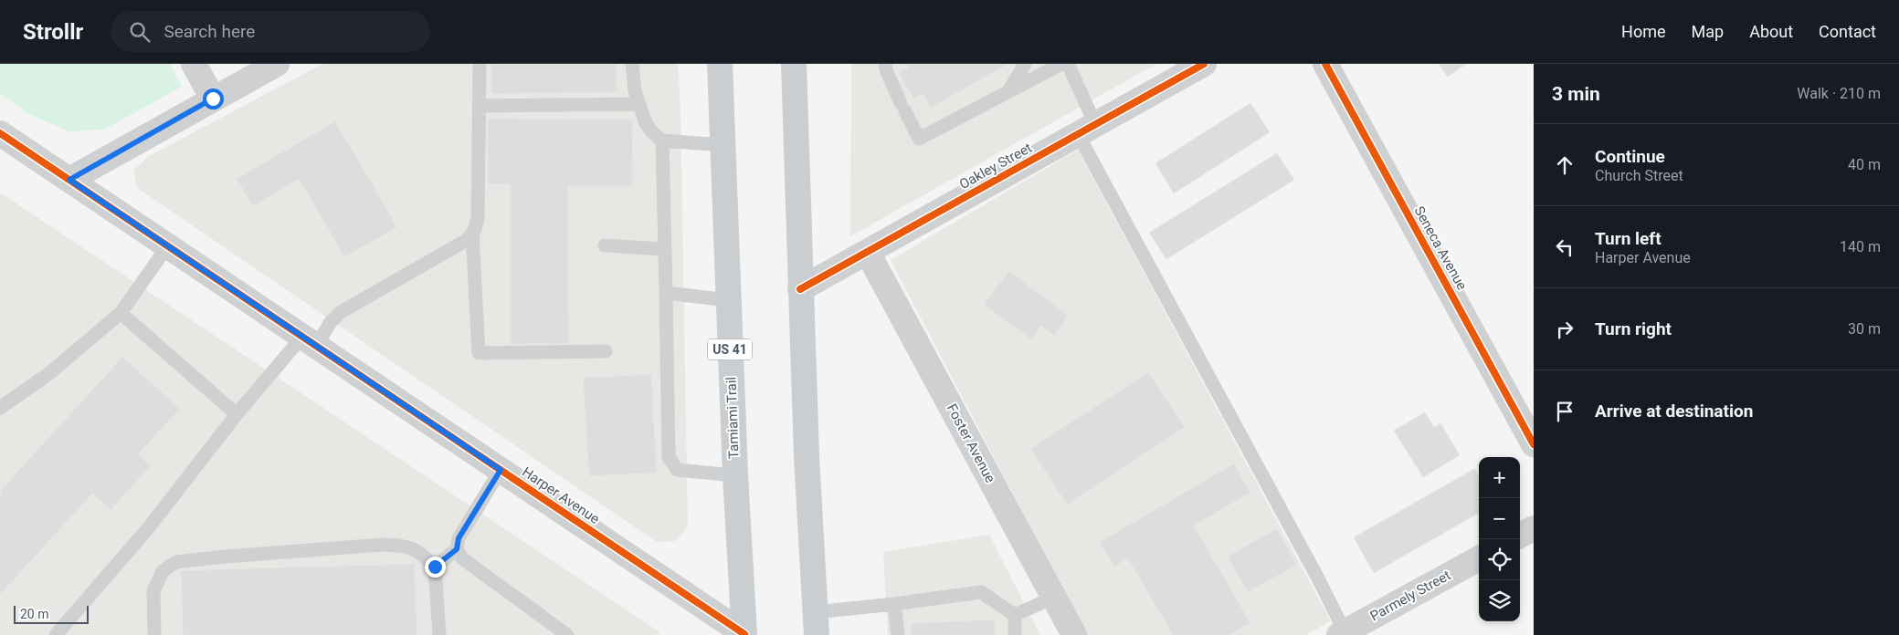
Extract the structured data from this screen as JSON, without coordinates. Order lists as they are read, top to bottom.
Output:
{
  "streets": {
    "main road": ["US 41", "Tamiami Trail"],
    "street": [
      "Oakley Street",
      "Seneca Avenue",
      "Foster Avenue",
      "Harper Avenue",
      "Parmely Street"
    ]
  },
  "crossings": [
    ["Oakley Street", "Foster Avenue"],
    ["Tamiami Trail", "Harper Avenue"]
  ],
  "scale_bar": "20 m",
  "page": {
    "header": "Strollr",
    "search": "Search here",
    "nav": [
      "Home",
      "Map",
      "About",
      "Contact"
    ],
    "heading": ["3 min", "Walk · 210 m"],
    "list": [
      ["Continue", "Church Street", "40 m"],
      ["Turn left", "Harper Avenue", "140 m"],
      ["Turn right", "30 m"],
      "Arrive at destination"
    ],
    "map_buttons": ["+", "−"],
    "scale": "20 m"
  }
}
